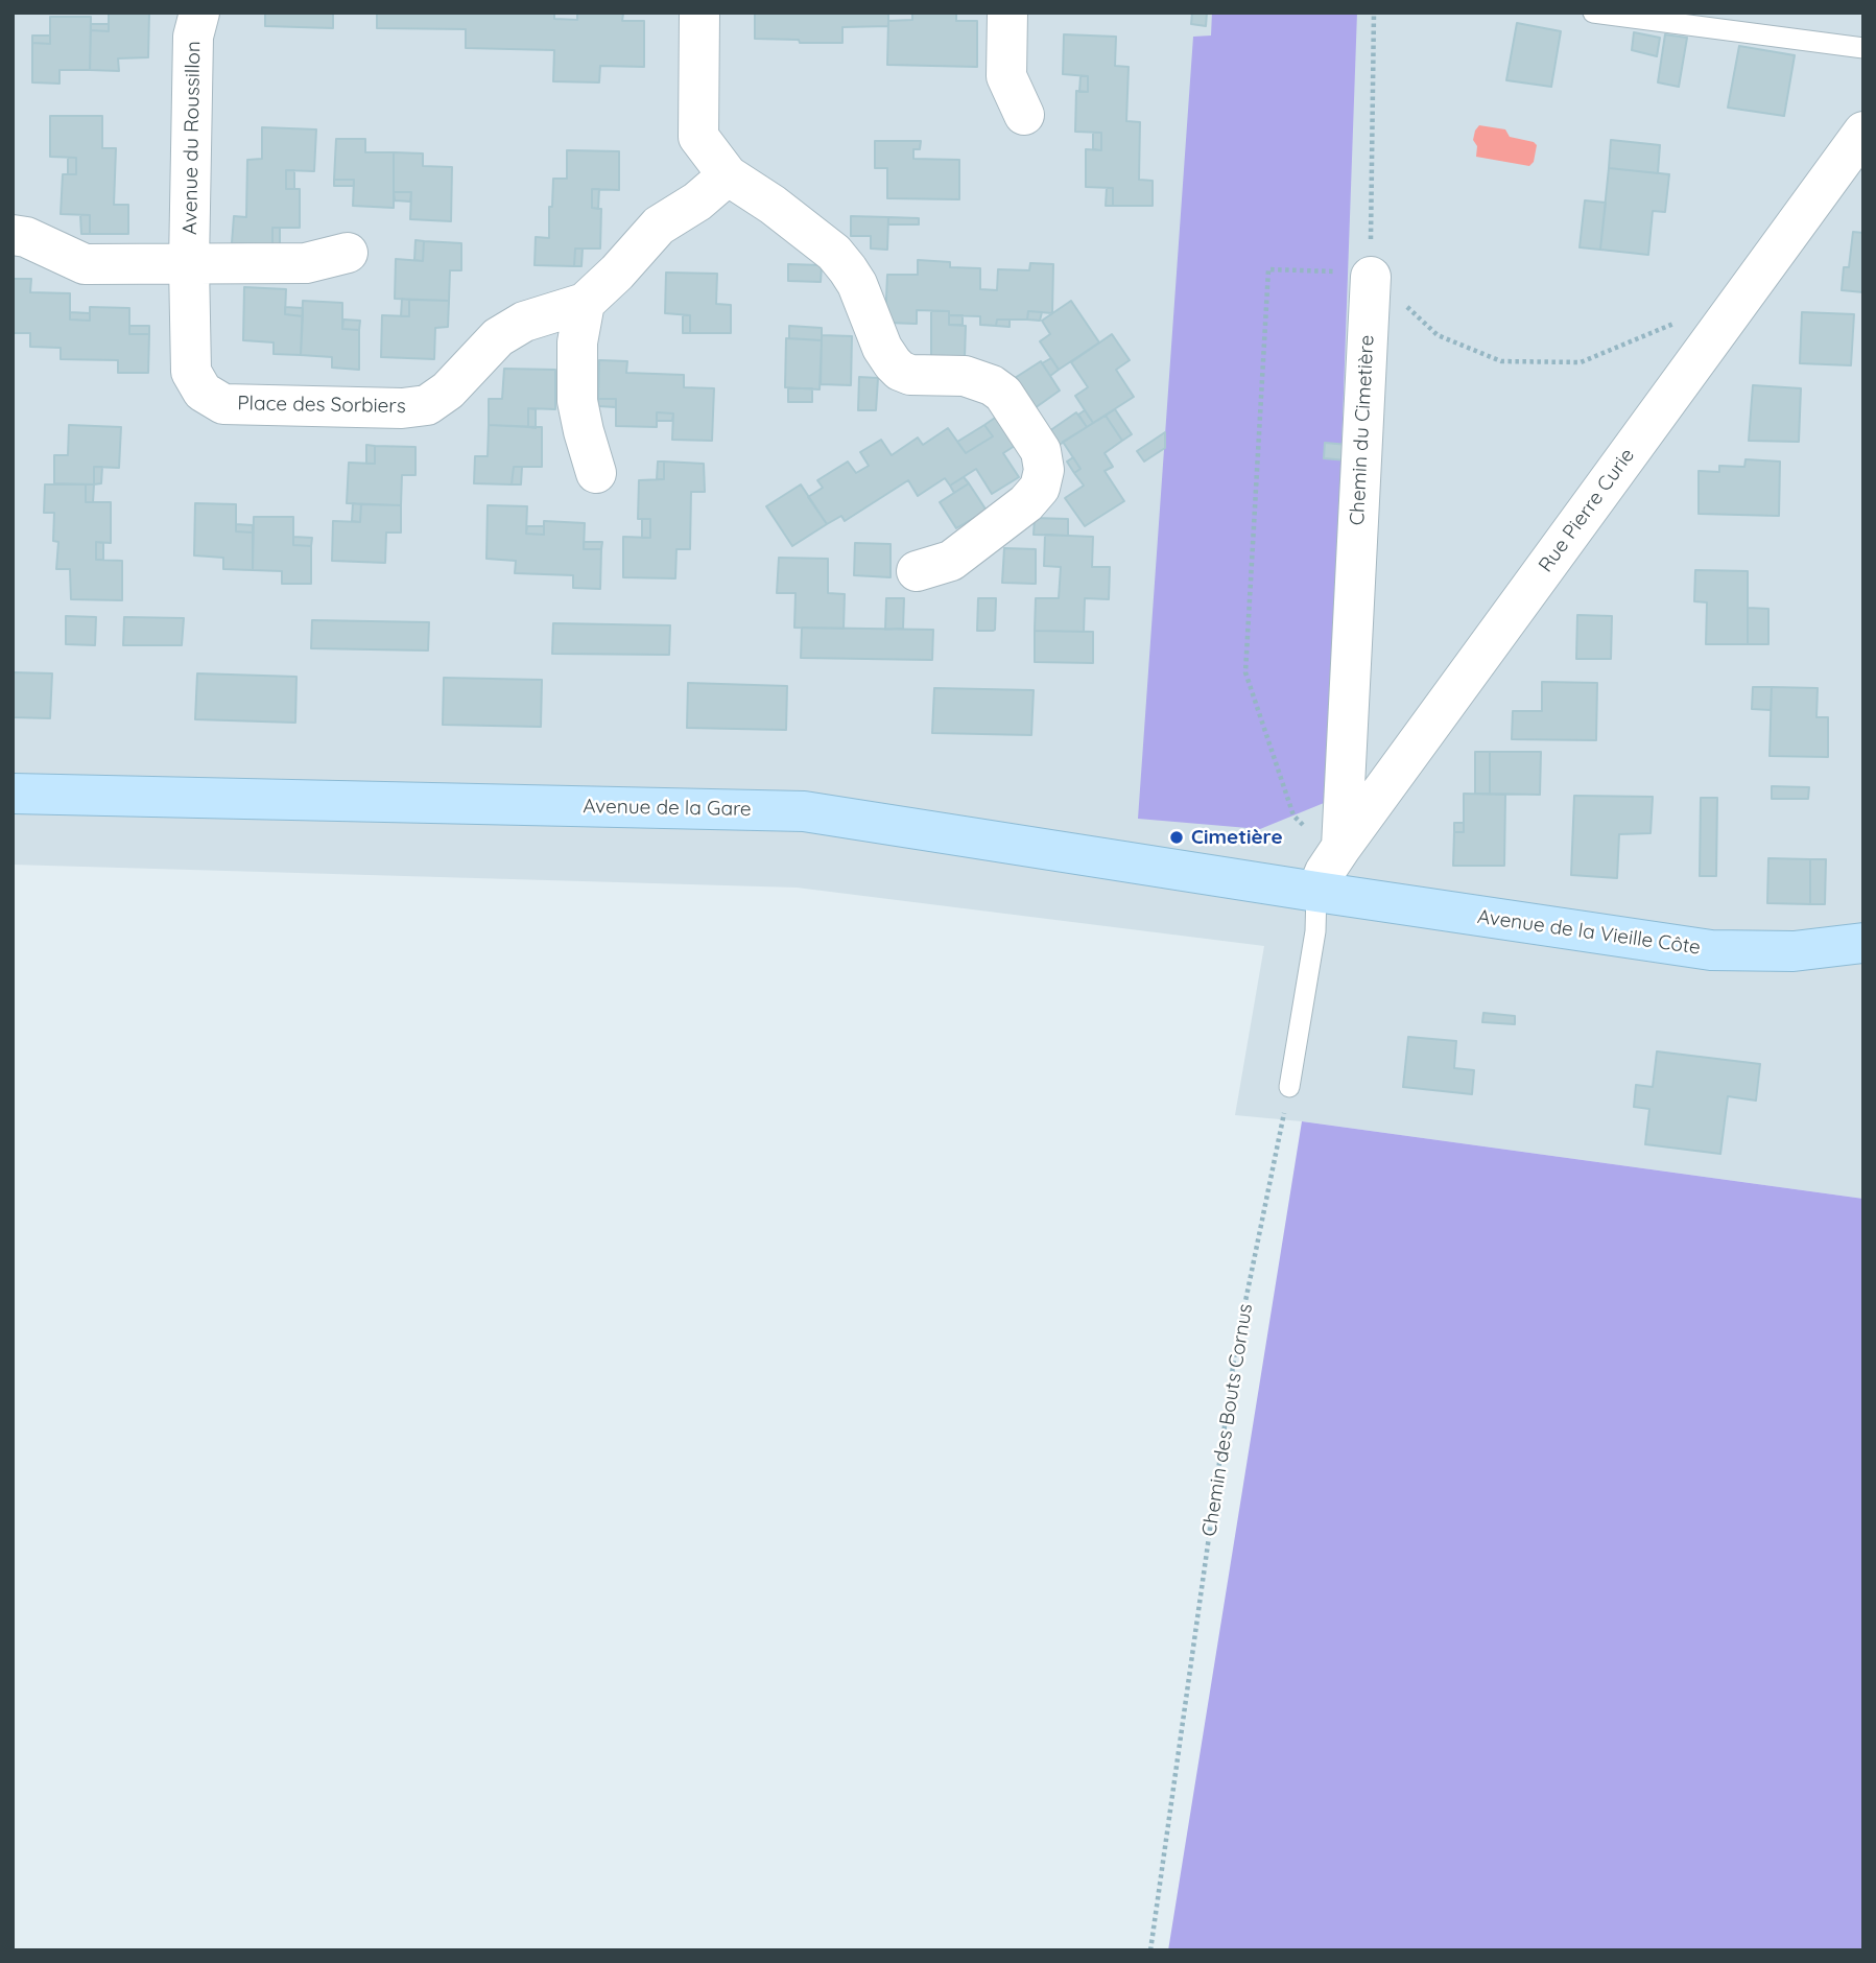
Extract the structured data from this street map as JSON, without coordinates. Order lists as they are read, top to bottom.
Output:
{
  "streets": {
    "street": [
      "Avenue du Roussillon",
      "Place des Sorbiers",
      "Chemin du Cimetière",
      "Rue Pierre Curie",
      "Avenue de la Gare",
      "Avenue de la Vieille Côte"
    ],
    "path": ["Chemin des Bouts Cornus"]
  },
  "crossings": [
    ["Avenue du Roussillon", "Place des Sorbiers"],
    ["Chemin du Cimetière", "Rue Pierre Curie"],
    ["Rue Pierre Curie", "Avenue de la Gare"],
    ["Rue Pierre Curie", "Avenue de la Vieille Côte"],
    ["Avenue de la Gare", "Avenue de la Vieille Côte"]
  ],
  "places": ["Cimetière"]
}
